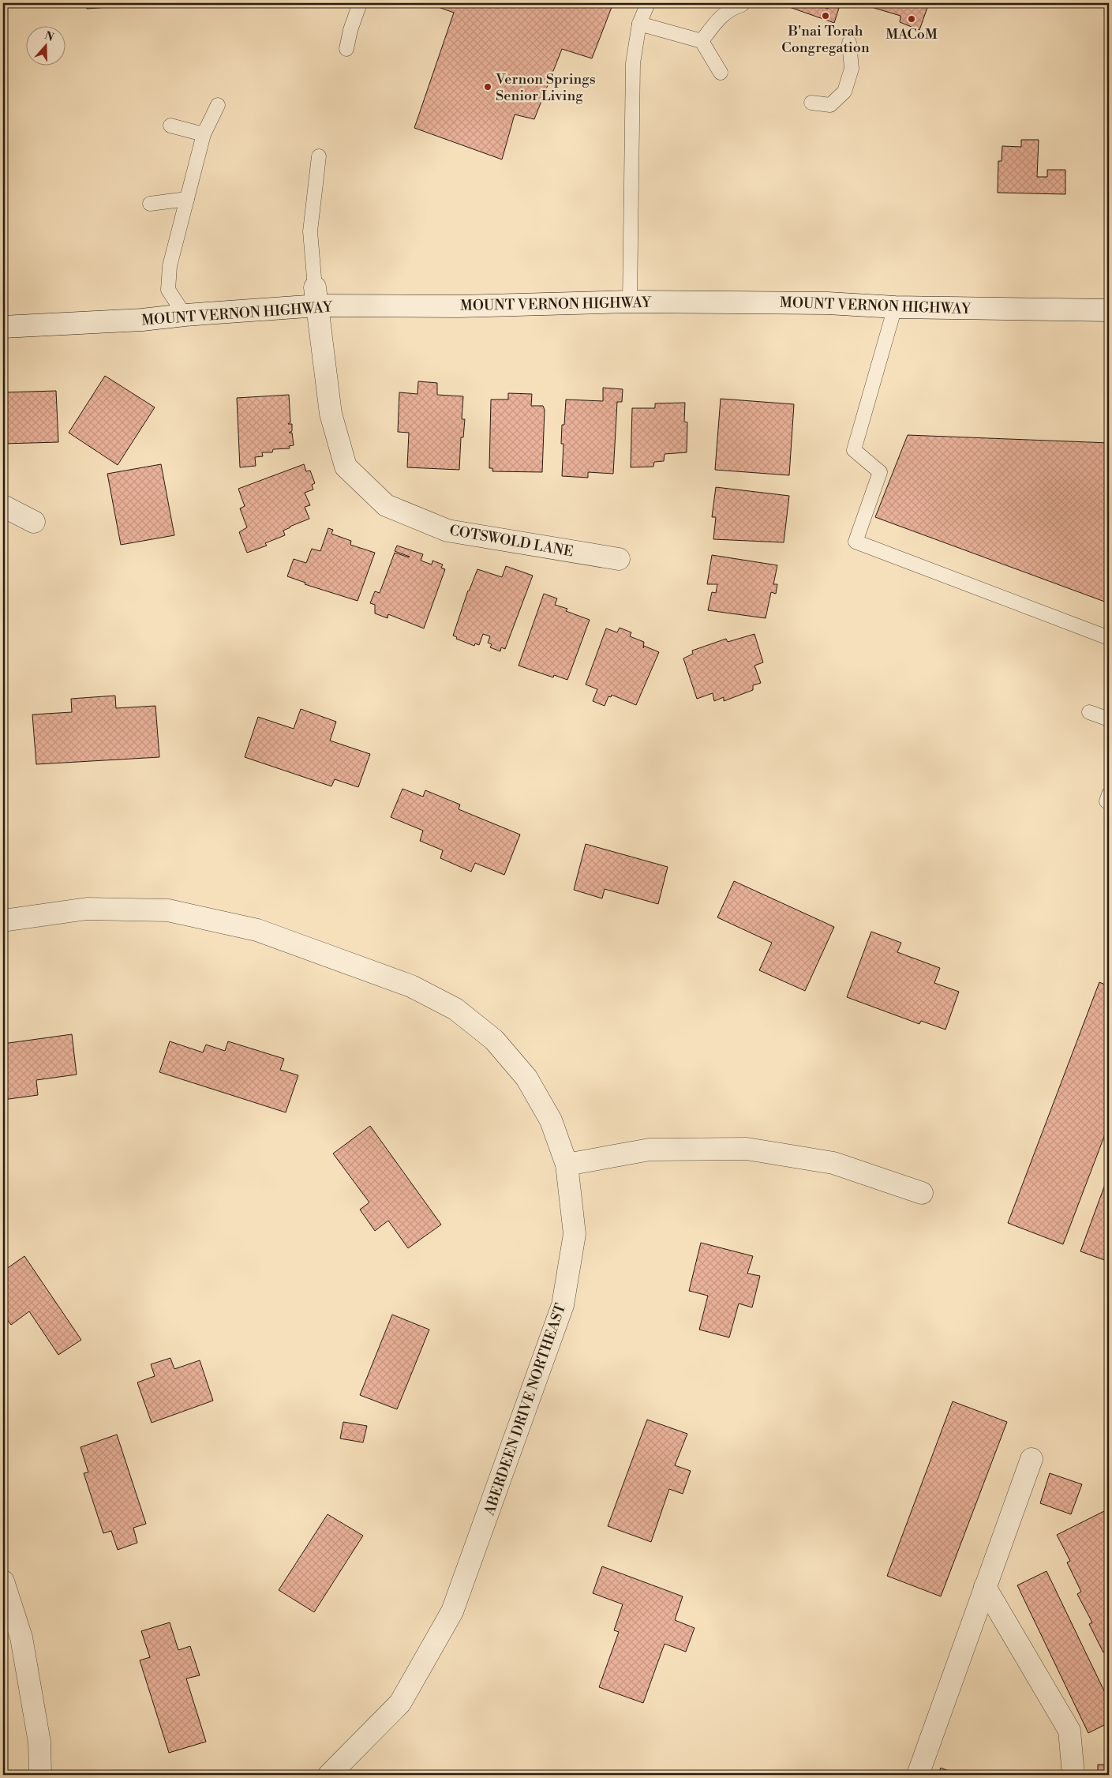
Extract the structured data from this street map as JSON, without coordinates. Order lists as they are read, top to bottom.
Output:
{
  "streets": {
    "street": ["MOUNT VERNON HIGHWAY", "COTSWOLD LANE", "ABERDEEN DRIVE NORTHEAST"]
  },
  "crossings": [
    ["MOUNT VERNON HIGHWAY", "COTSWOLD LANE"]
  ],
  "places": ["B'nai Torah Congregation", "MACoM", "Vernon Springs Senior Living"],
  "north": "top"
}
